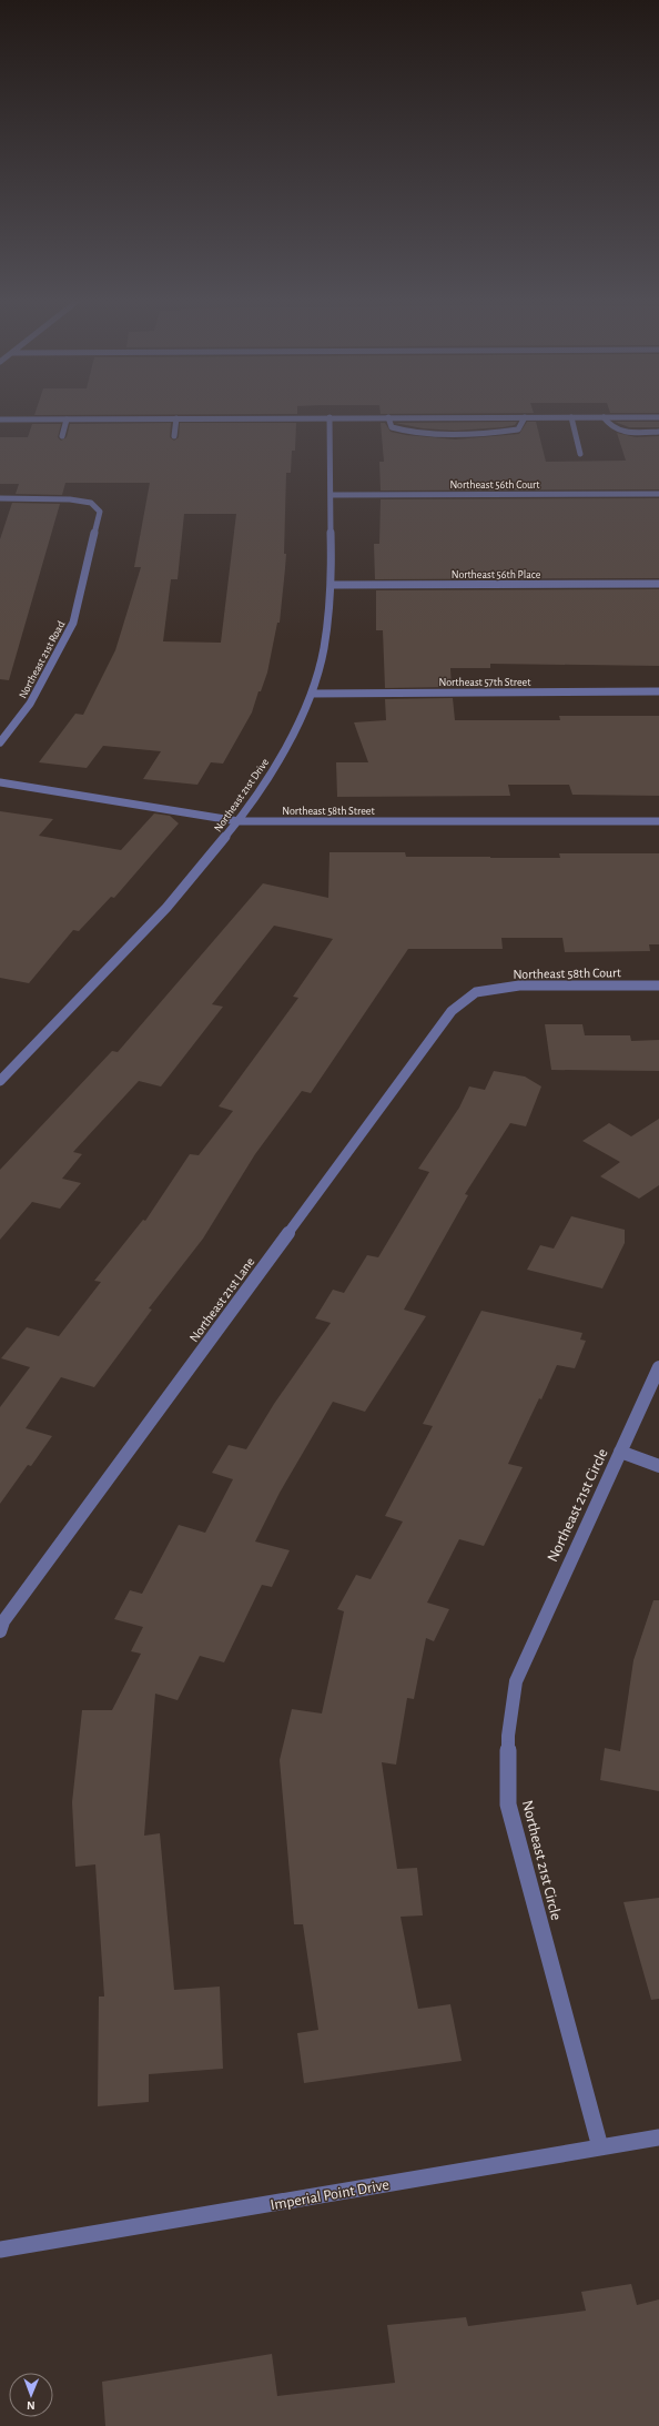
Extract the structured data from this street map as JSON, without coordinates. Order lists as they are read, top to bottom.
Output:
{
  "streets": {
    "street": [
      "Northeast 56th Court",
      "Northeast 56th Place",
      "Northeast 21st Road",
      "Northeast 57th Street",
      "Northeast 21st Drive",
      "Northeast 58th Street",
      "Northeast 58th Court",
      "Northeast 21st Lane",
      "Northeast 21st Circle",
      "Imperial Point Drive"
    ]
  },
  "crossings": [
    ["Northeast 56th Court", "Northeast 21st Drive"],
    ["Northeast 56th Place", "Northeast 21st Drive"],
    ["Northeast 57th Street", "Northeast 21st Drive"],
    ["Northeast 21st Drive", "Northeast 58th Street"],
    ["Northeast 58th Court", "Northeast 21st Lane"],
    ["Northeast 21st Circle", "Imperial Point Drive"]
  ],
  "north": "bottom"
}
